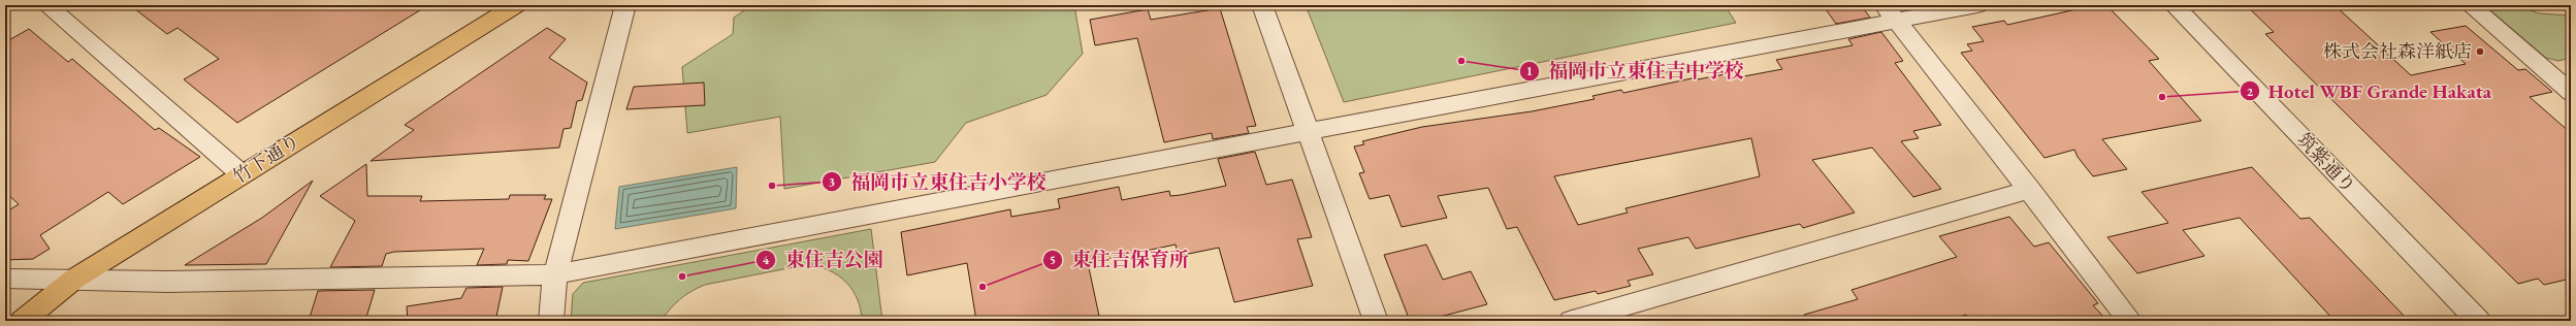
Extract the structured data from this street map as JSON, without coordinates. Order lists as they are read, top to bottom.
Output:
{
  "streets": {
    "highway": ["竹下通り"],
    "street": ["筑紫通り"]
  },
  "places": [
    "株式会社森洋紙店",
    "福岡市立東住吉中学校",
    "Hotel WBF Grande Hakata",
    "福岡市立東住吉小学校",
    "東住吉公園",
    "東住吉保育所"
  ]
}
